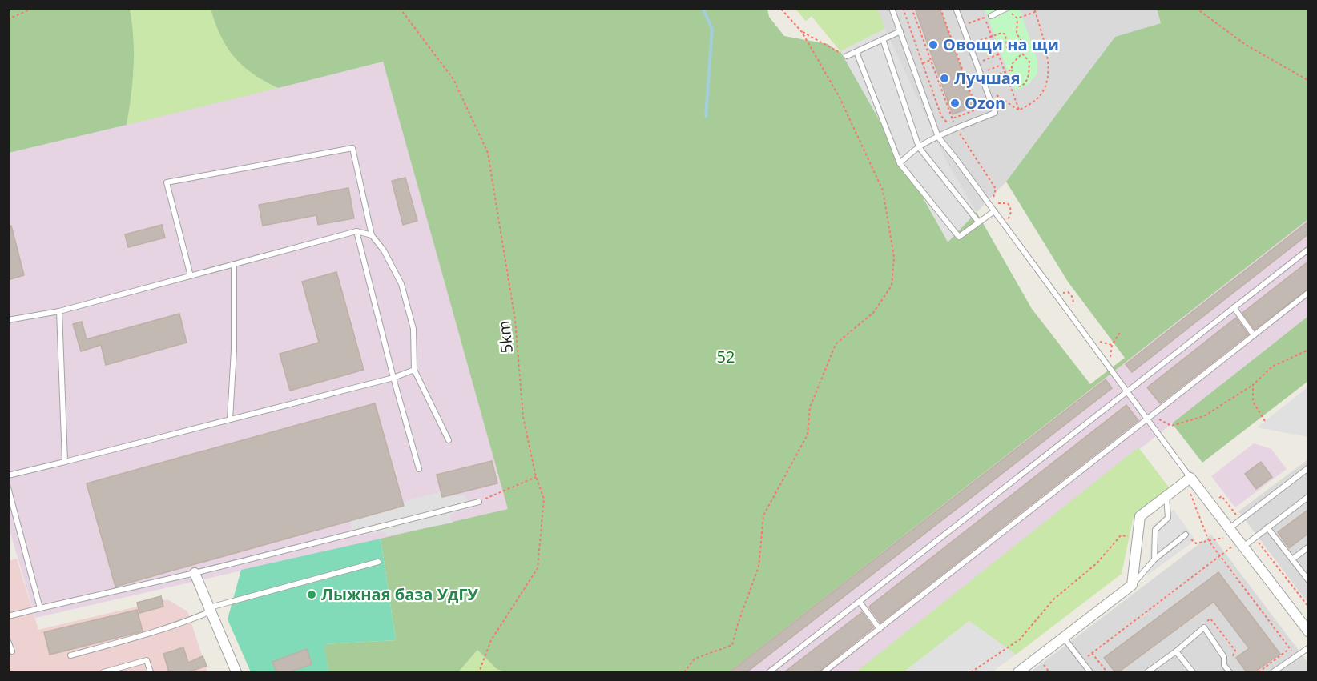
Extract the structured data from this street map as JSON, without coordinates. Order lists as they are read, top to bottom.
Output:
{
  "streets": {
    "path": ["5km"]
  },
  "parks": ["52"],
  "places": [
    "Овощи на щи",
    "Лучшая",
    "Ozon",
    "Лыжная база УдГУ"
  ]
}
